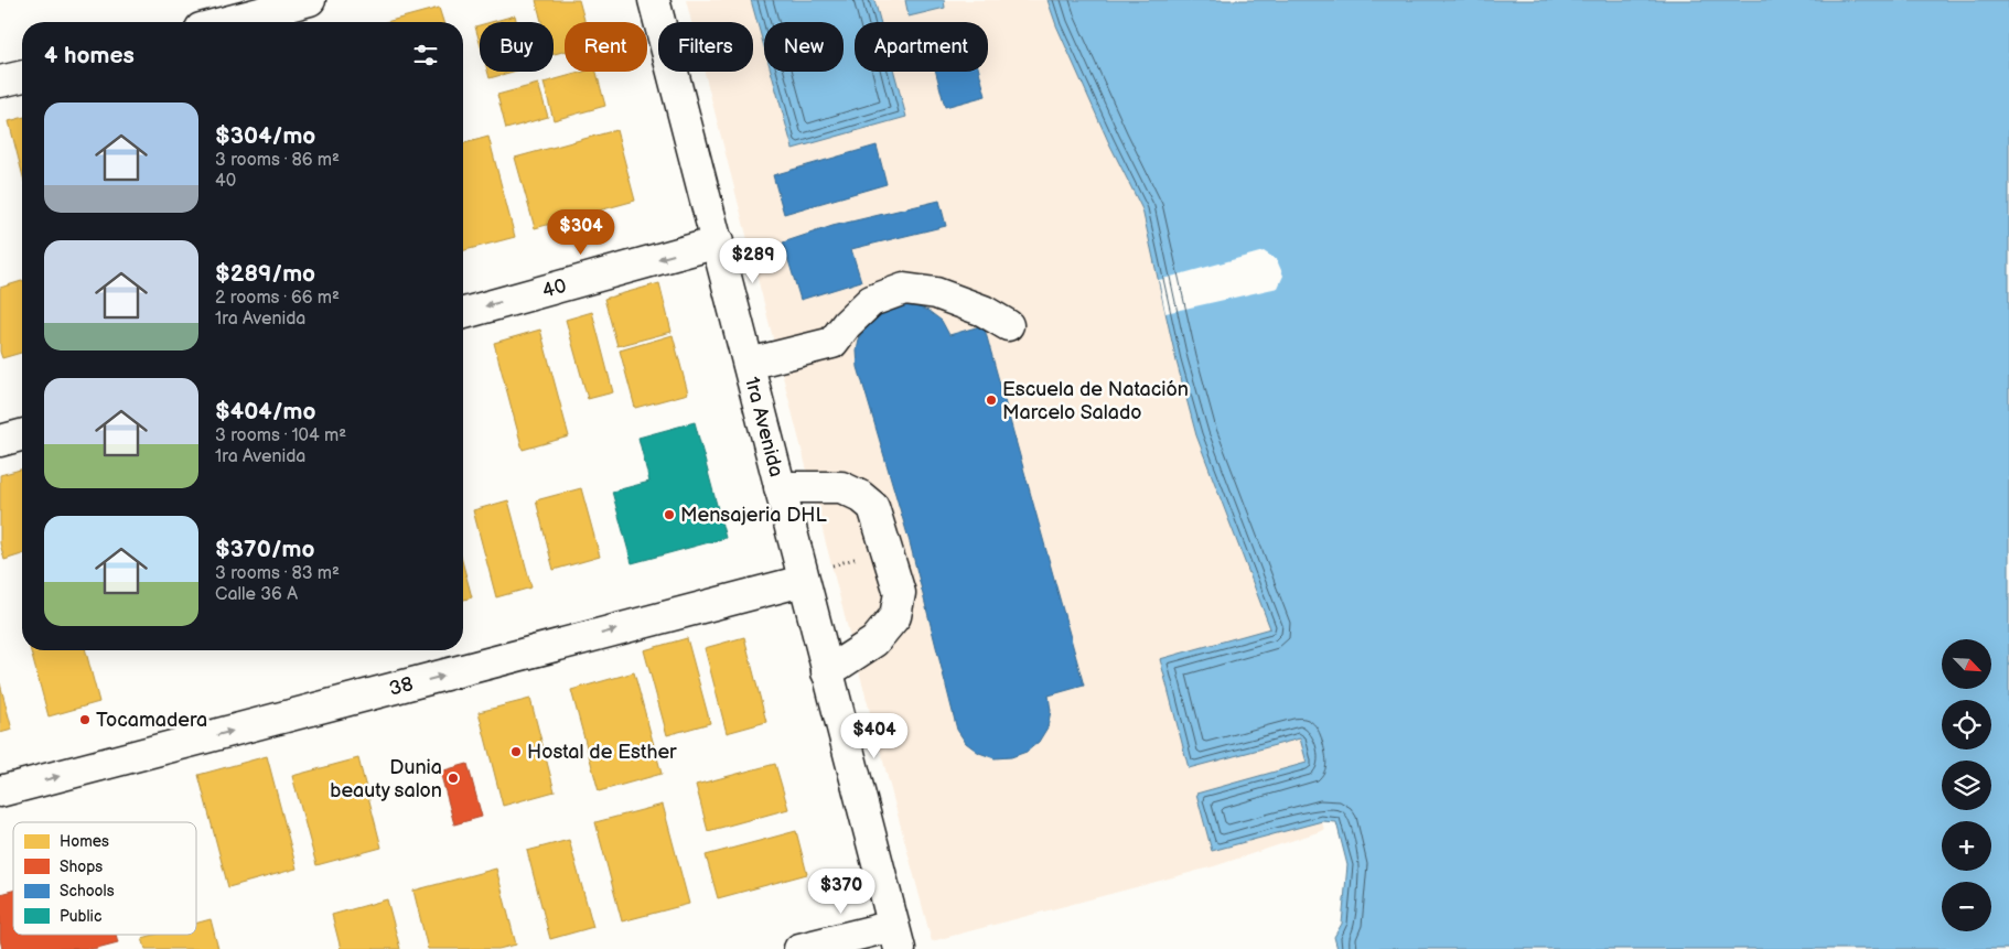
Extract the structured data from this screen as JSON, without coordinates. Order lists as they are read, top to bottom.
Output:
{
  "streets": {
    "street": ["40", "1ra Avenida", "38"]
  },
  "crossings": [
    ["40", "1ra Avenida"],
    ["1ra Avenida", "38"]
  ],
  "one_way": ["40", "38"],
  "places": [
    "Escuela de Natación Marcelo Salado",
    "Mensajeria DHL",
    "Tocamadera",
    "Hostal de Esther",
    "Dunia beauty salon"
  ],
  "legend": [
    "Homes",
    "Shops",
    "Schools",
    "Public"
  ],
  "north": "bottom right",
  "page": {
    "chip": [
      "Buy",
      "Rent",
      "Filters",
      "New",
      "Apartment"
    ],
    "heading": "4 homes",
    "list": [
      {
        "name": "$304/mo",
        "note": "3 rooms · 86 m² · 40"
      },
      {
        "name": "$289/mo",
        "note": "2 rooms · 66 m² · 1ra Avenida"
      },
      {
        "name": "$404/mo",
        "note": "3 rooms · 104 m² · 1ra Avenida"
      },
      {
        "name": "$370/mo",
        "note": "3 rooms · 83 m² · Calle 36 A"
      }
    ],
    "price": [
      "$304",
      "$289",
      "$404",
      "$370"
    ],
    "map_buttons": ["+", "−"]
  }
}
